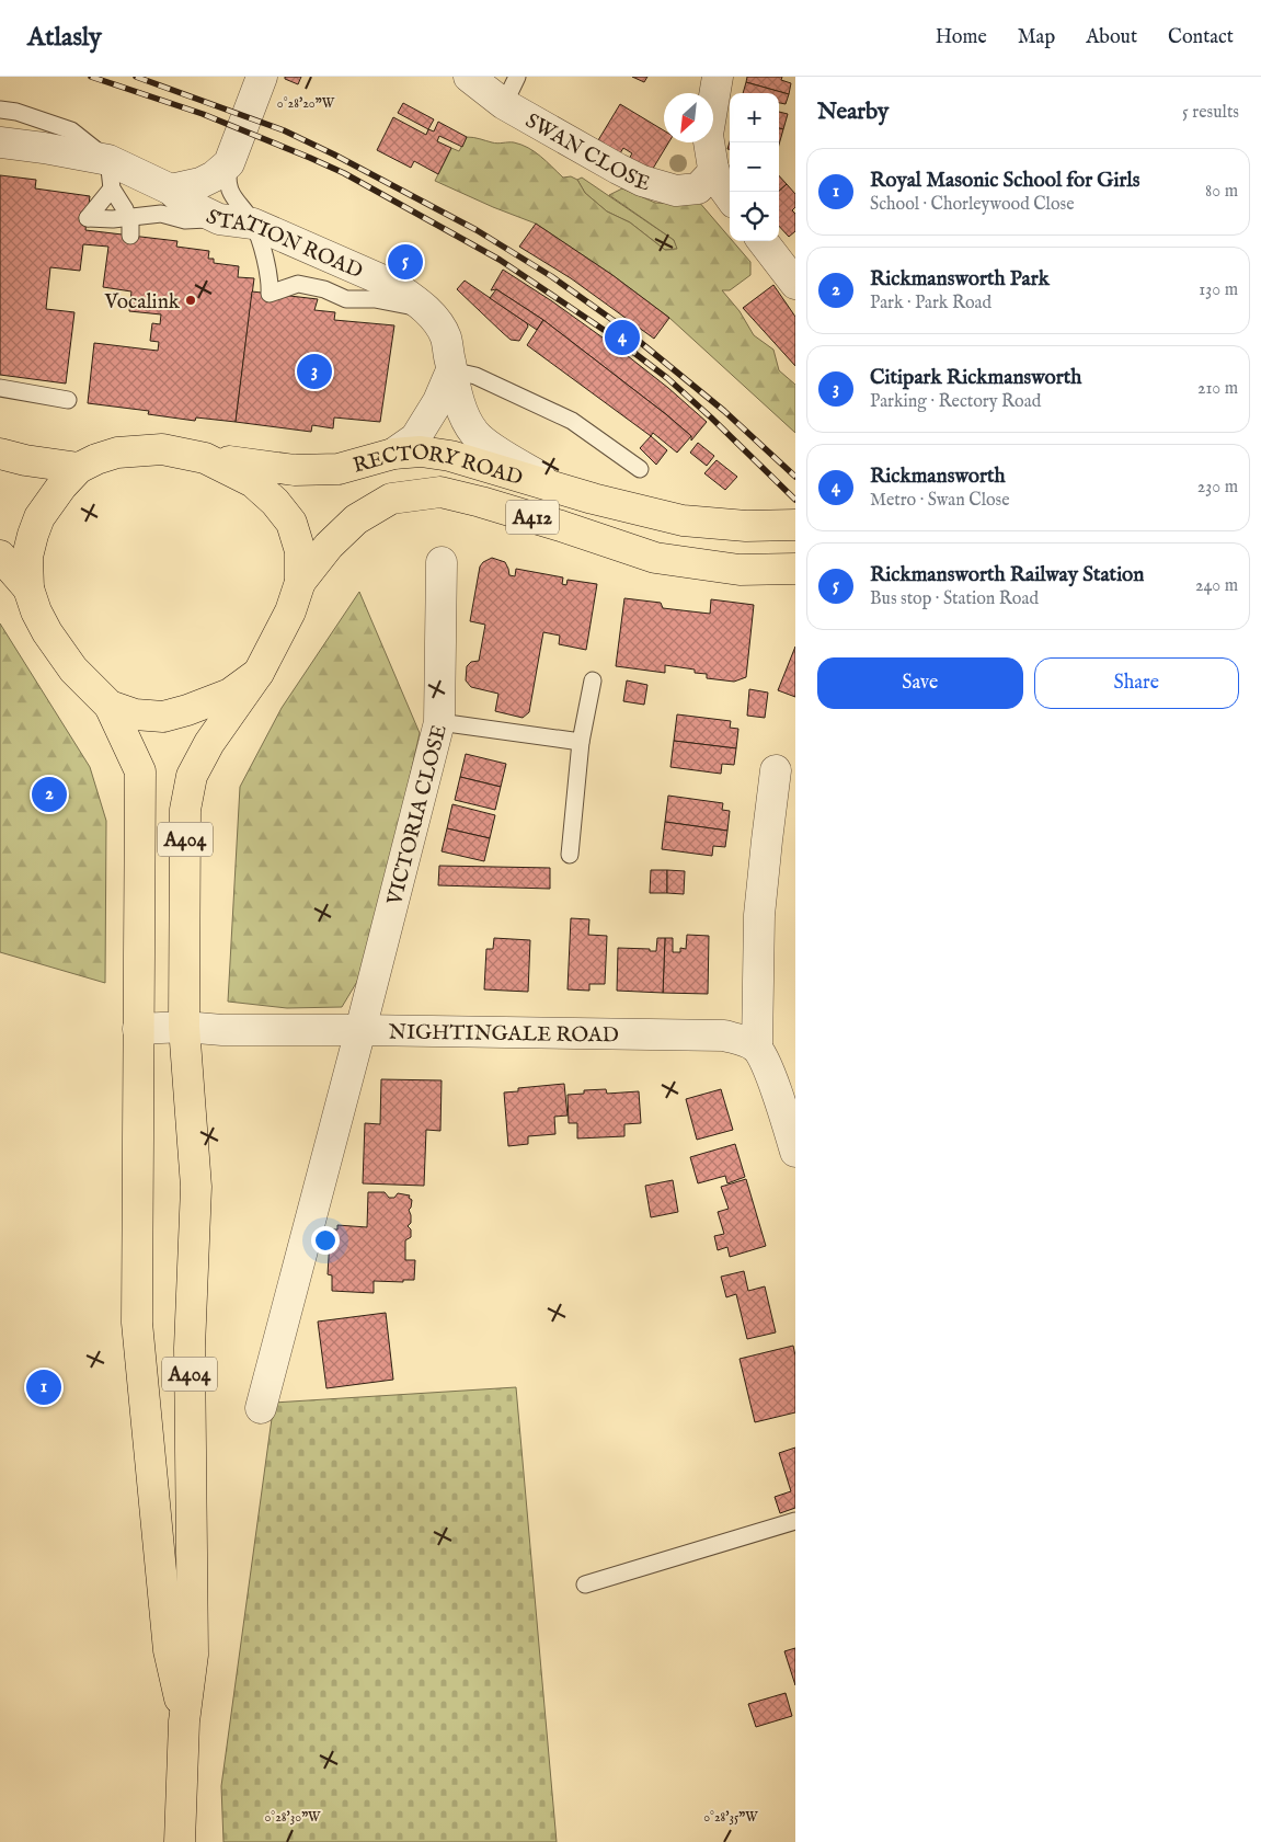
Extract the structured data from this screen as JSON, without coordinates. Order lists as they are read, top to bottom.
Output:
{
  "streets": {
    "main road": ["RECTORY ROAD", "A412", "A404"],
    "street": [
      "SWAN CLOSE",
      "STATION ROAD",
      "VICTORIA CLOSE",
      "NIGHTINGALE ROAD"
    ]
  },
  "crossings": [
    ["STATION ROAD", "RECTORY ROAD"],
    ["VICTORIA CLOSE", "NIGHTINGALE ROAD"],
    ["A404", "NIGHTINGALE ROAD"]
  ],
  "places": ["Vocalink"],
  "north": "bottom left",
  "page": {
    "header": "Atlasly",
    "nav": [
      "Home",
      "Map",
      "About",
      "Contact"
    ],
    "heading": ["Nearby", "5 results"],
    "map_buttons": ["+", "−"],
    "list": [
      {
        "mark": "1",
        "name": "Royal Masonic School for Girls",
        "note": "School · Chorleywood Close",
        "value": "80 m"
      },
      {
        "mark": "2",
        "name": "Rickmansworth Park",
        "note": "Park · Park Road",
        "value": "130 m"
      },
      {
        "mark": "3",
        "name": "Citipark Rickmansworth",
        "note": "Parking · Rectory Road",
        "value": "210 m"
      },
      {
        "mark": "4",
        "name": "Rickmansworth",
        "note": "Metro · Swan Close",
        "value": "230 m"
      },
      {
        "mark": "5",
        "name": "Rickmansworth Railway Station",
        "note": "Bus stop · Station Road",
        "value": "240 m"
      }
    ],
    "pins": [
      "5",
      "4",
      "3",
      "2",
      "1"
    ],
    "buttons": ["Save", "Share"]
  },
  "coordinates": ["0°28'20\"W", "0°28'30\"W", "0°28'35\"W"]
}
